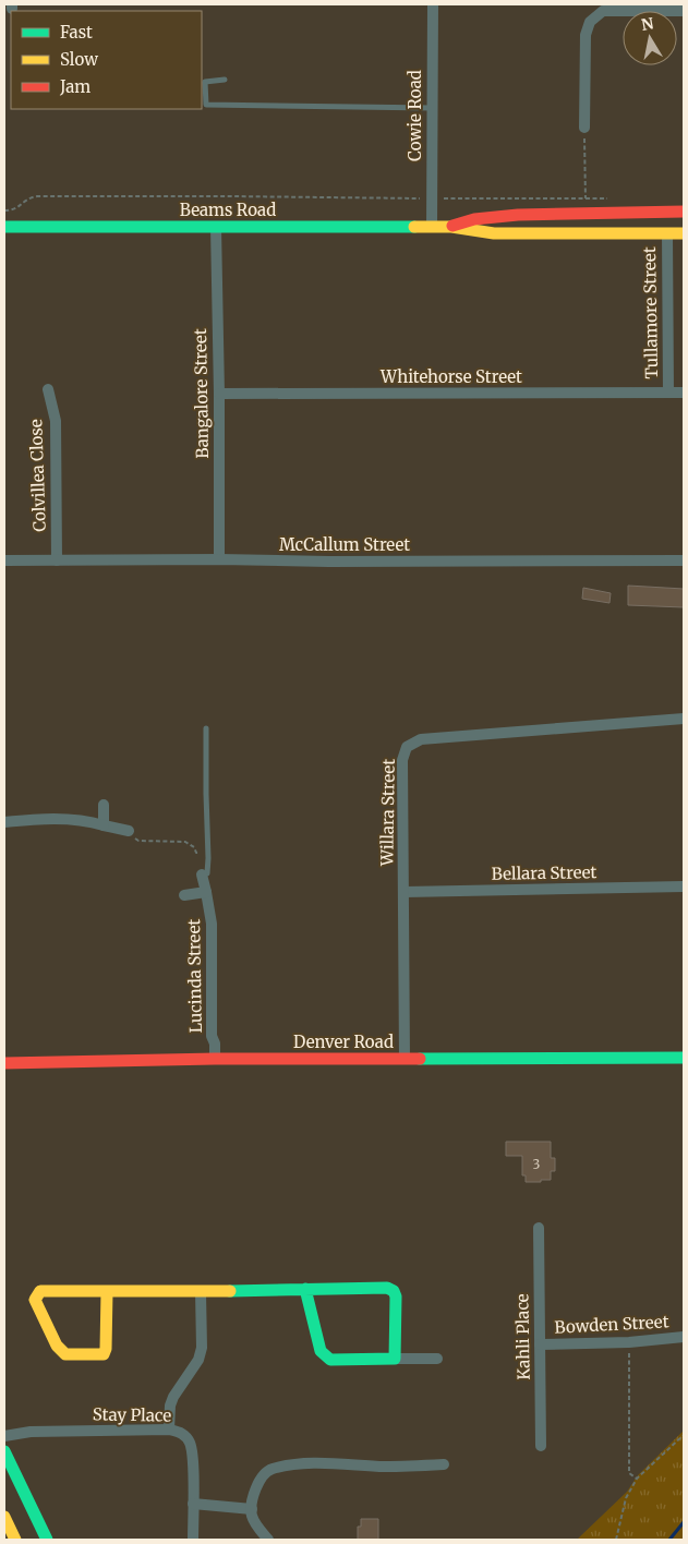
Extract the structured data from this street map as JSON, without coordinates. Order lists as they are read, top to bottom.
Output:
{
  "streets": {
    "main road": ["Beams Road", "Denver Road"],
    "street": [
      "Cowie Road",
      "Tullamore Street",
      "Whitehorse Street",
      "Bangalore Street",
      "Colvillea Close",
      "McCallum Street",
      "Willara Street",
      "Bellara Street",
      "Lucinda Street",
      "Bowden Street",
      "Kahli Place",
      "Stay Place"
    ]
  },
  "crossings": [
    ["Cowie Road", "Beams Road"],
    ["Beams Road", "Tullamore Street"],
    ["Beams Road", "Bangalore Street"],
    ["Tullamore Street", "Whitehorse Street"],
    ["Whitehorse Street", "Bangalore Street"],
    ["Bangalore Street", "McCallum Street"],
    ["Colvillea Close", "McCallum Street"],
    ["Willara Street", "Bellara Street"],
    ["Willara Street", "Denver Road"],
    ["Lucinda Street", "Denver Road"],
    ["Bowden Street", "Kahli Place"]
  ],
  "house_numbers": ["3"],
  "legend": ["Fast", "Slow", "Jam"],
  "north": "top"
}
